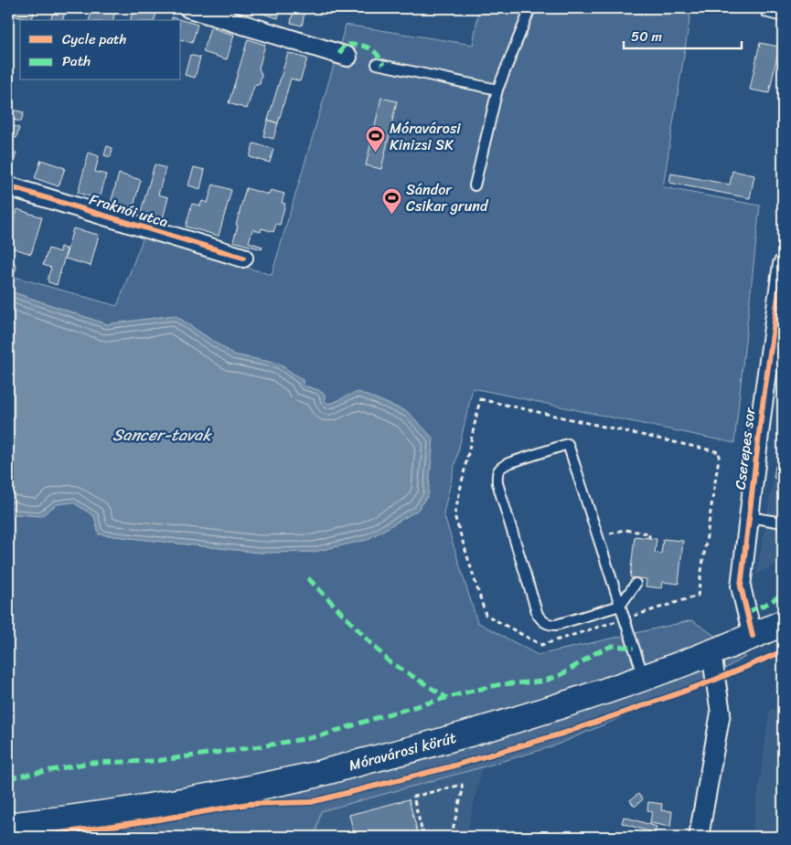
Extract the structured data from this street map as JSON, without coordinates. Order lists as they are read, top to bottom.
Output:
{
  "streets": {
    "main road": ["Móravárosi körút"],
    "street": ["Fraknói utca", "Cserepes sor"]
  },
  "crossings": [
    ["Cserepes sor", "Móravárosi körút"]
  ],
  "water": ["Sancer-tavak"],
  "places": {
    "sports": ["Móravárosi Kinizsi SK", "Sándor Csikar grund"]
  },
  "legend": ["Cycle path", "Path"],
  "scale_bar": "50 m"
}
